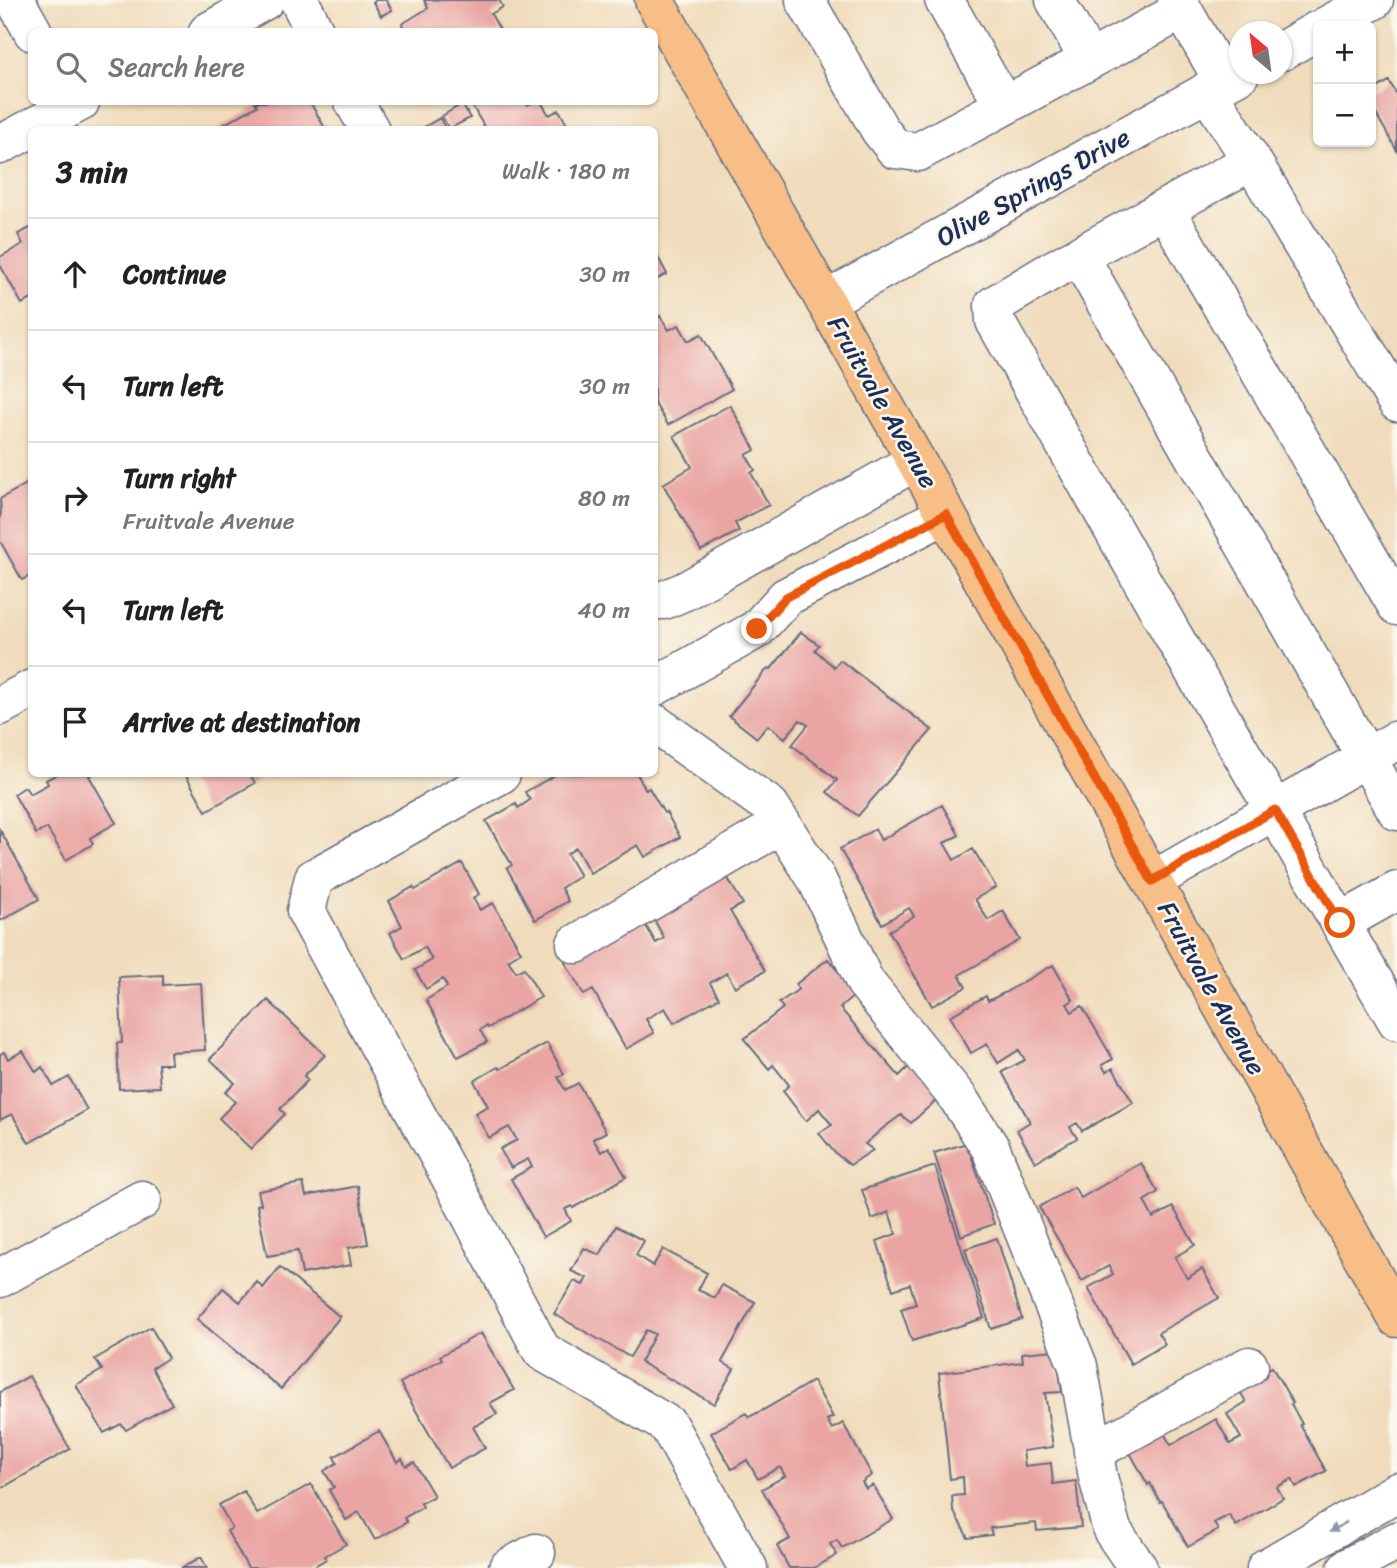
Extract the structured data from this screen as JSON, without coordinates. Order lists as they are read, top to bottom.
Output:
{
  "streets": {
    "main road": ["Fruitvale Avenue"],
    "street": ["Olive Springs Drive"]
  },
  "crossings": [
    ["Olive Springs Drive", "Fruitvale Avenue"]
  ],
  "north": "top left",
  "page": {
    "map_buttons": ["+", "−"],
    "search": "Search here",
    "heading": ["3 min", "Walk · 180 m"],
    "list": [
      ["Continue", "30 m"],
      ["Turn left", "30 m"],
      ["Turn right", "Fruitvale Avenue", "80 m"],
      ["Turn left", "40 m"],
      "Arrive at destination"
    ]
  }
}
